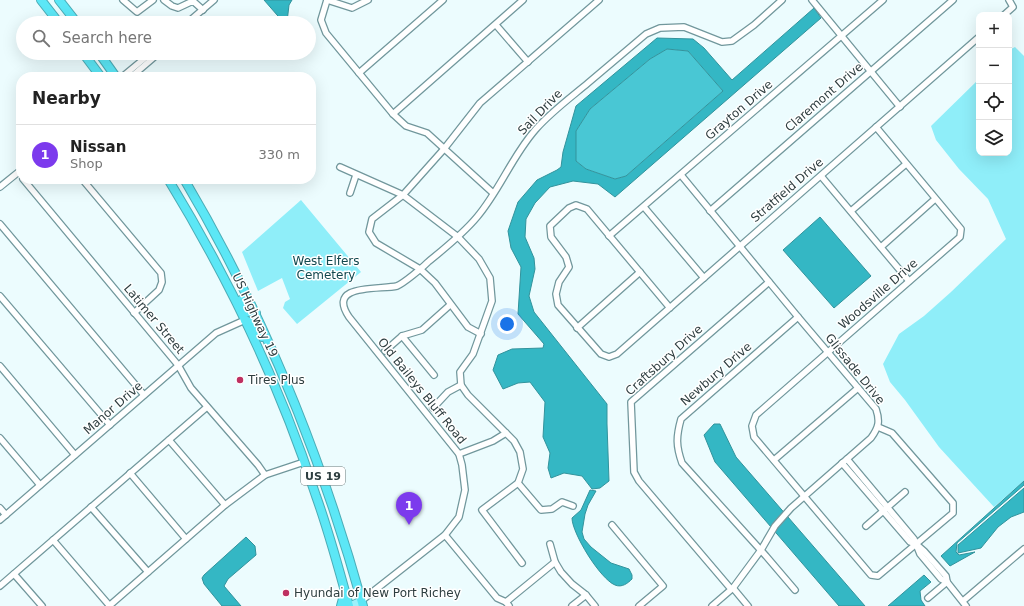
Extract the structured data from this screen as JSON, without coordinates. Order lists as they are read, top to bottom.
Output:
{
  "streets": {
    "highway": ["US Highway 19", "US 19"],
    "street": [
      "Claremont Drive",
      "Grayton Drive",
      "Sail Drive",
      "Stratfield Drive",
      "Woodsville Drive",
      "Latimer Street",
      "Craftsbury Drive",
      "Glissade Drive",
      "Newbury Drive",
      "Old Baileys Bluff Road",
      "Manor Drive"
    ]
  },
  "crossings": [
    ["Claremont Drive", "Glissade Drive"],
    ["Grayton Drive", "Glissade Drive"],
    ["Sail Drive", "Old Baileys Bluff Road"],
    ["Stratfield Drive", "Glissade Drive"],
    ["Woodsville Drive", "Glissade Drive"],
    ["US Highway 19", "Old Baileys Bluff Road"],
    ["US Highway 19", "Manor Drive"],
    ["Latimer Street", "Manor Drive"],
    ["Craftsbury Drive", "Glissade Drive"],
    ["Glissade Drive", "Newbury Drive"]
  ],
  "parks": ["West Elfers Cemetery"],
  "places": ["Tires Plus", "Hyundai of New Port Richey"],
  "page": {
    "map_buttons": ["+", "−"],
    "search": "Search here",
    "heading": "Nearby",
    "list": [
      {
        "mark": "1",
        "name": "Nissan",
        "note": "Shop",
        "value": "330 m"
      }
    ],
    "pins": "1"
  }
}
